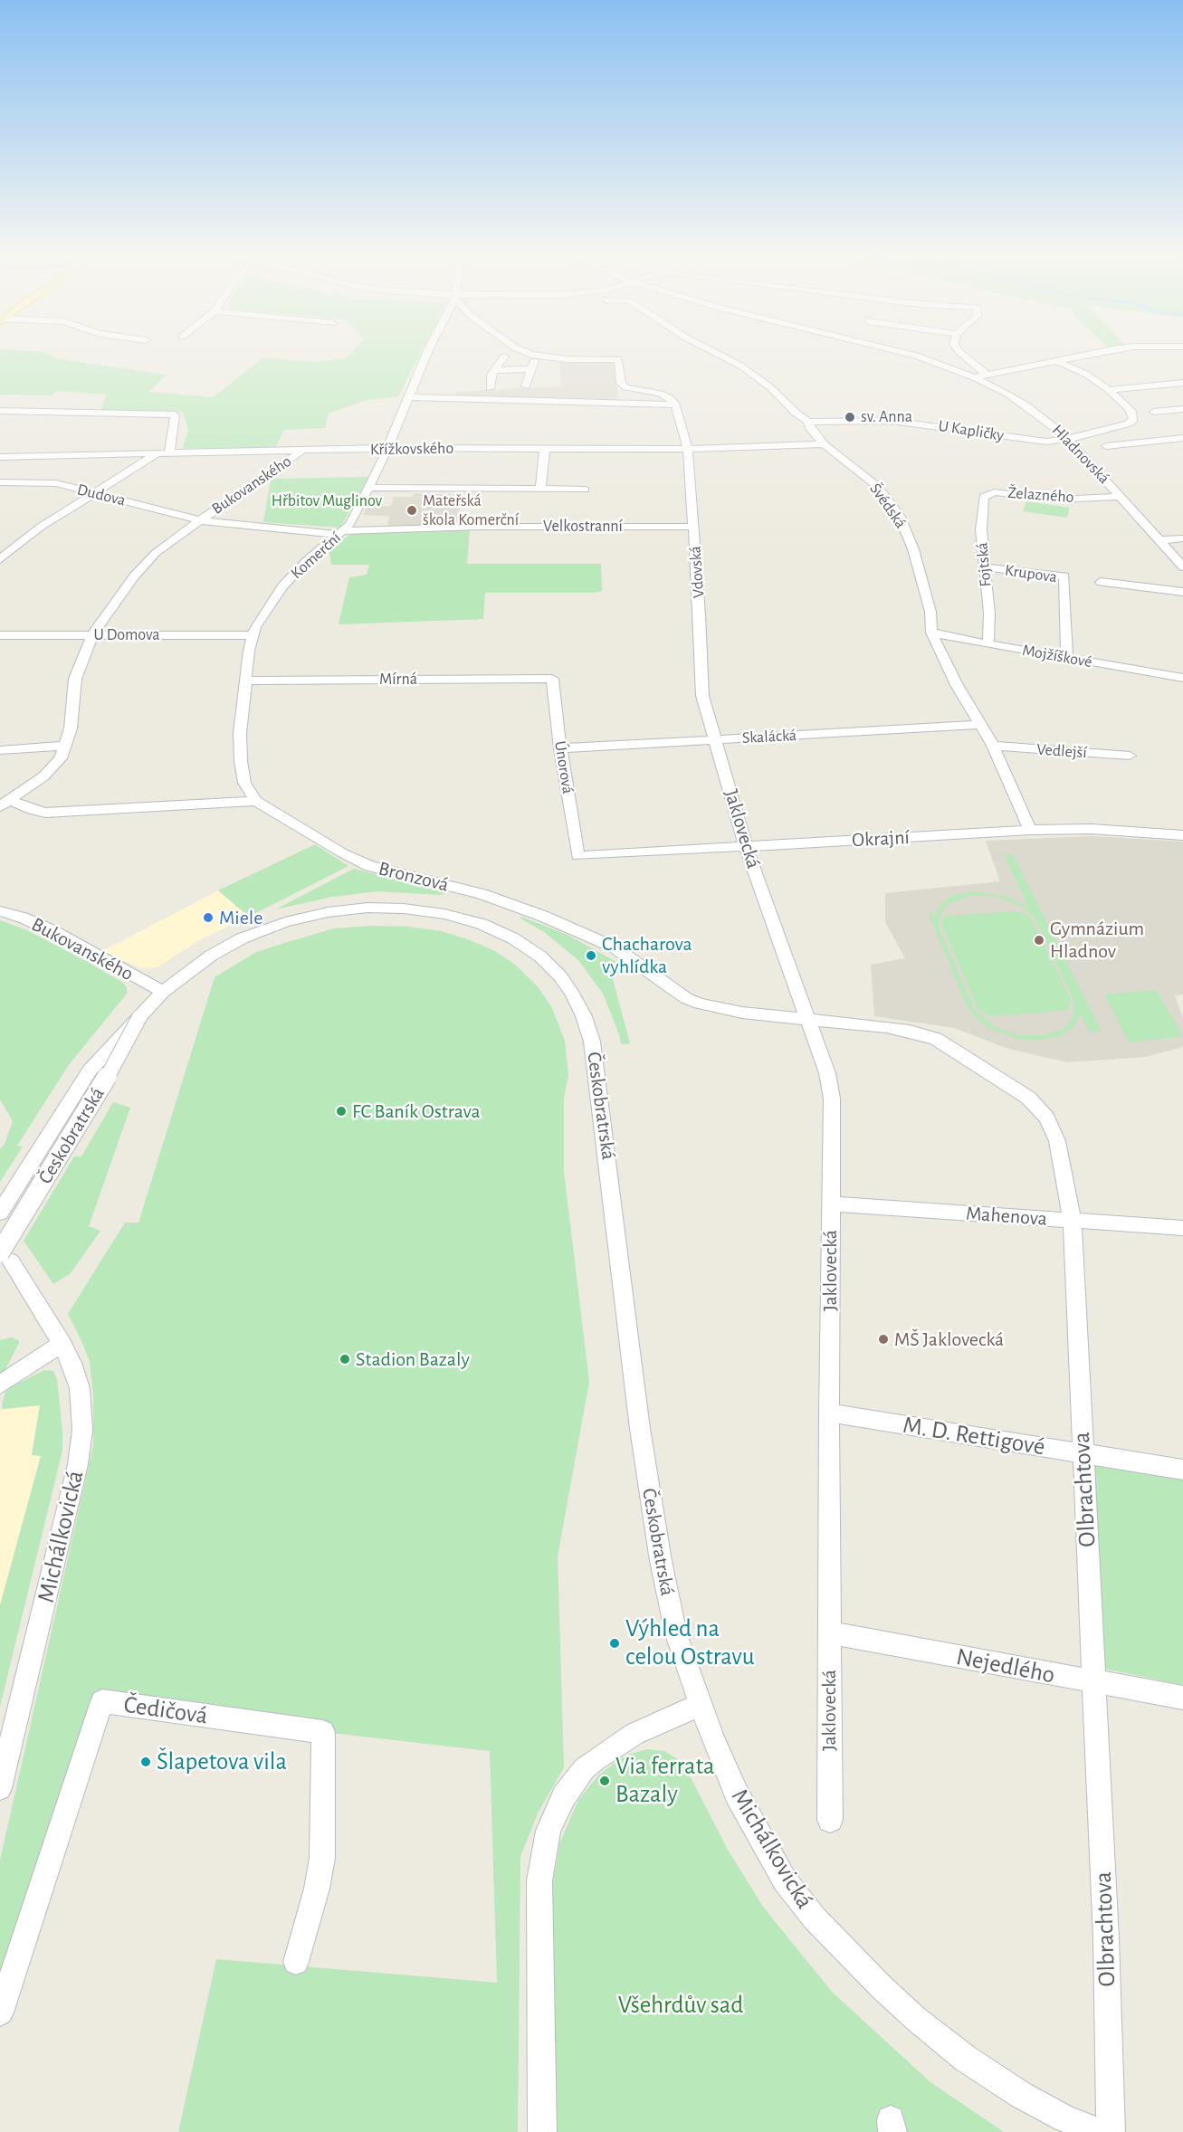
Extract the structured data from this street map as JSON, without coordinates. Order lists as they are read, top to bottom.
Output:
{
  "streets": {
    "street": [
      "U Kapličky",
      "Křížkovského",
      "Hladnovská",
      "Bukovanského",
      "Dudova",
      "Želazného",
      "Švédská",
      "Velkostranní",
      "Komerční",
      "Fojtská",
      "Vdovská",
      "Krupova",
      "U Domova",
      "Mojžíškové",
      "Mírná",
      "Skalácká",
      "Vedlejší",
      "Únorová",
      "Jaklovecká",
      "Okrajní",
      "Bronzová",
      "Českobratrská",
      "Mahenova",
      "M. D. Rettigové",
      "Olbrachtova",
      "Michálkovická",
      "Nejedlého",
      "Čedičová"
    ]
  },
  "crossings": [
    ["U Kapličky", "Hladnovská"],
    ["U Kapličky", "Švédská"],
    ["Křížkovského", "Bukovanského"],
    ["Křížkovského", "Švédská"],
    ["Křížkovského", "Komerční"],
    ["Křížkovského", "Vdovská"],
    ["Hladnovská", "Želazného"],
    ["Bukovanského", "Dudova"],
    ["Bukovanského", "Velkostranní"],
    ["Bukovanského", "Komerční"],
    ["Bukovanského", "U Domova"],
    ["Bukovanského", "Českobratrská"],
    ["Želazného", "Fojtská"],
    ["Švédská", "Mojžíškové"],
    ["Švédská", "Skalácká"],
    ["Švédská", "Vedlejší"],
    ["Švédská", "Okrajní"],
    ["Velkostranní", "Komerční"],
    ["Velkostranní", "Vdovská"],
    ["Komerční", "U Domova"],
    ["Komerční", "Mírná"],
    ["Komerční", "Bronzová"],
    ["Fojtská", "Krupova"],
    ["Fojtská", "Mojžíškové"],
    ["Vdovská", "Skalácká"],
    ["Vdovská", "Jaklovecká"],
    ["Krupova", "Mojžíškové"],
    ["Mírná", "Únorová"],
    ["Skalácká", "Únorová"],
    ["Skalácká", "Jaklovecká"],
    ["Únorová", "Okrajní"],
    ["Jaklovecká", "Okrajní"],
    ["Jaklovecká", "Bronzová"],
    ["Jaklovecká", "Mahenova"],
    ["Jaklovecká", "M. D. Rettigové"],
    ["Jaklovecká", "Olbrachtova"],
    ["Jaklovecká", "Nejedlého"],
    ["Bronzová", "Olbrachtova"],
    ["Českobratrská", "Michálkovická"],
    ["Mahenova", "Olbrachtova"],
    ["M. D. Rettigové", "Olbrachtova"],
    ["Olbrachtova", "Nejedlého"]
  ],
  "parks": ["Hřbitov Muglinov", "Všehrdův sad"],
  "places": [
    "sv. Anna",
    "Mateřská škola Komerční",
    "Miele",
    "Gymnázium Hladnov",
    "Chacharova vyhlídka",
    "FC Baník Ostrava",
    "MŠ Jaklovecká",
    "Stadion Bazaly",
    "Výhled na celou Ostravu",
    "Šlapetova vila",
    "Via ferrata Bazaly"
  ]
}
